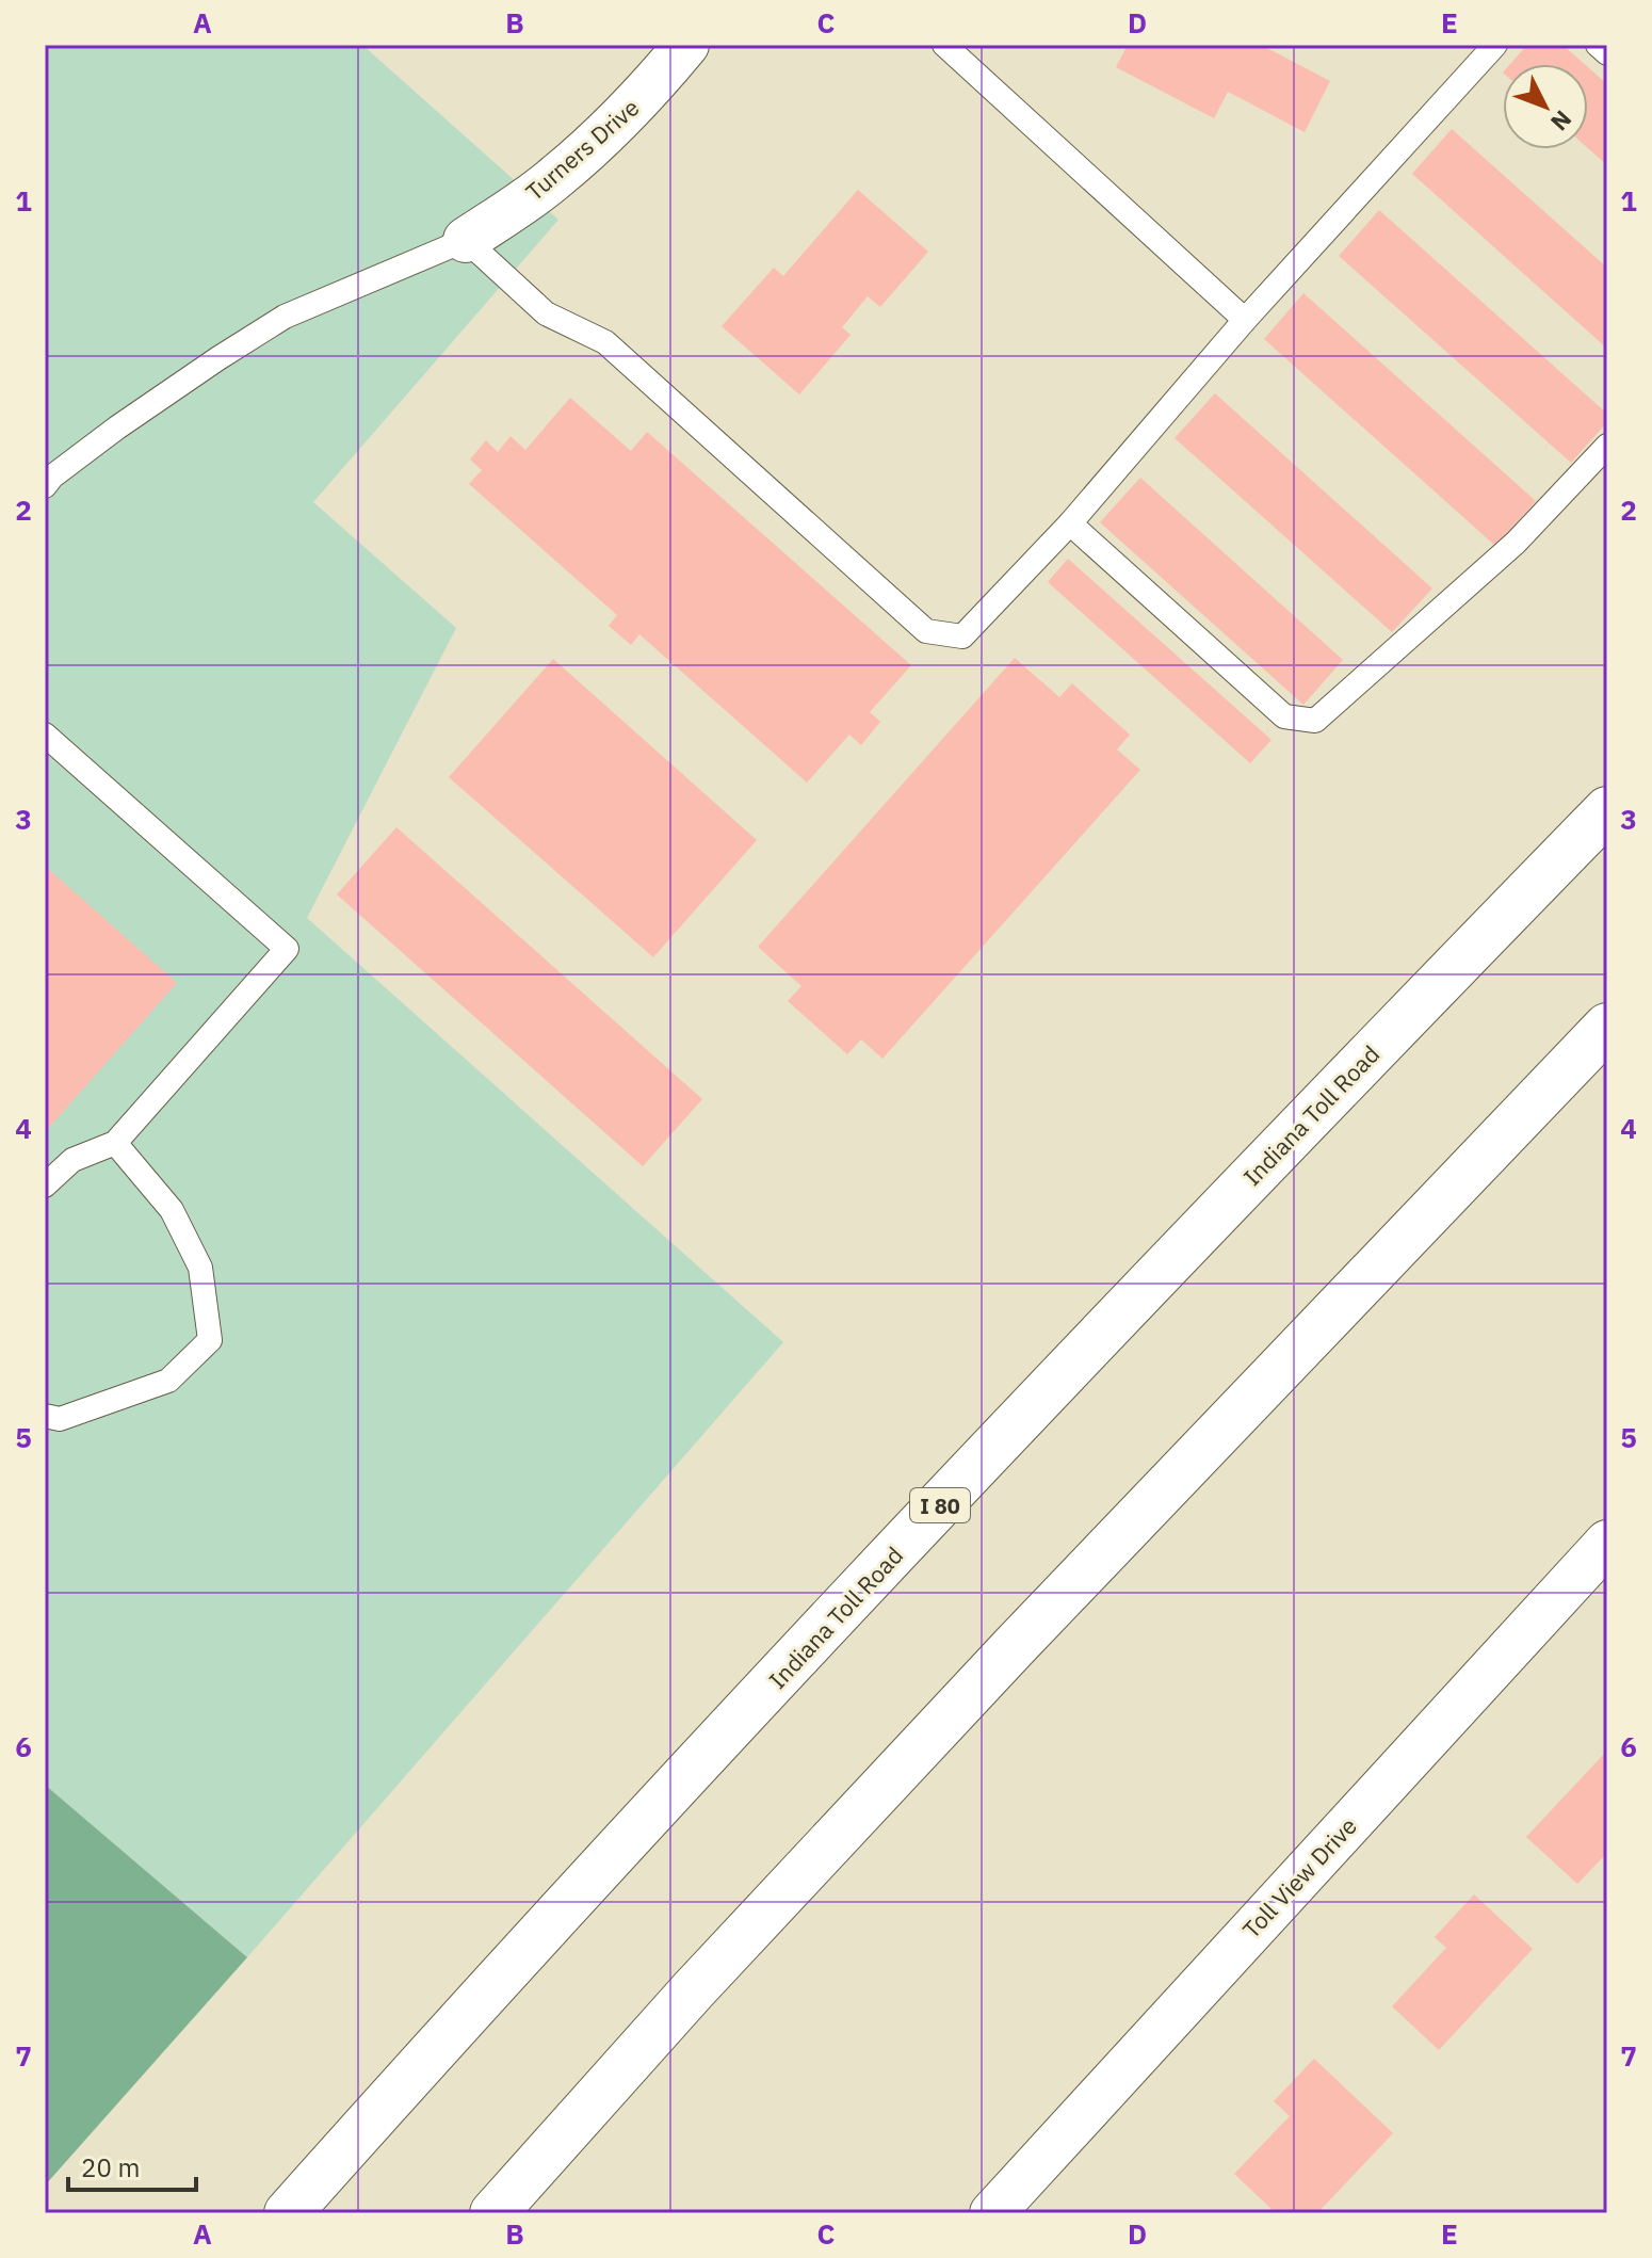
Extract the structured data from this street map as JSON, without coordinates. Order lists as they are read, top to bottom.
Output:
{
  "streets": {
    "highway": ["Indiana Toll Road", "I 80"],
    "street": ["Turners Drive", "Toll View Drive"]
  },
  "scale_bar": "20 m",
  "north": "bottom right",
  "grid": {
    "columns": [
      "A",
      "B",
      "C",
      "D",
      "E"
    ],
    "rows": [
      "1",
      "2",
      "3",
      "4",
      "5",
      "6",
      "7"
    ]
  }
}
